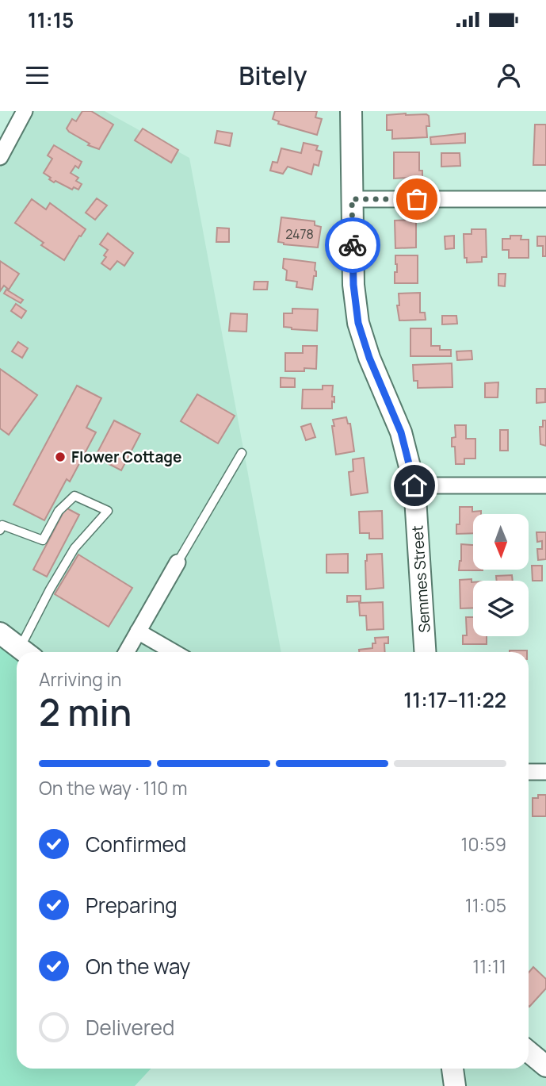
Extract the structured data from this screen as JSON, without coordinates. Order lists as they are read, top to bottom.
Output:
{
  "streets": {
    "street": ["Semmes Street"]
  },
  "places": ["Flower Cottage"],
  "house_numbers": ["2478"],
  "north": "bottom",
  "page": {
    "status": "11:15",
    "header": "Bitely",
    "heading": ["2 min", "Arriving in", "11:17–11:22"],
    "bar": "On the way · 110 m",
    "list": [
      ["Confirmed", "10:59"],
      ["Preparing", "11:05"],
      ["On the way", "11:11"],
      "Delivered"
    ]
  }
}
